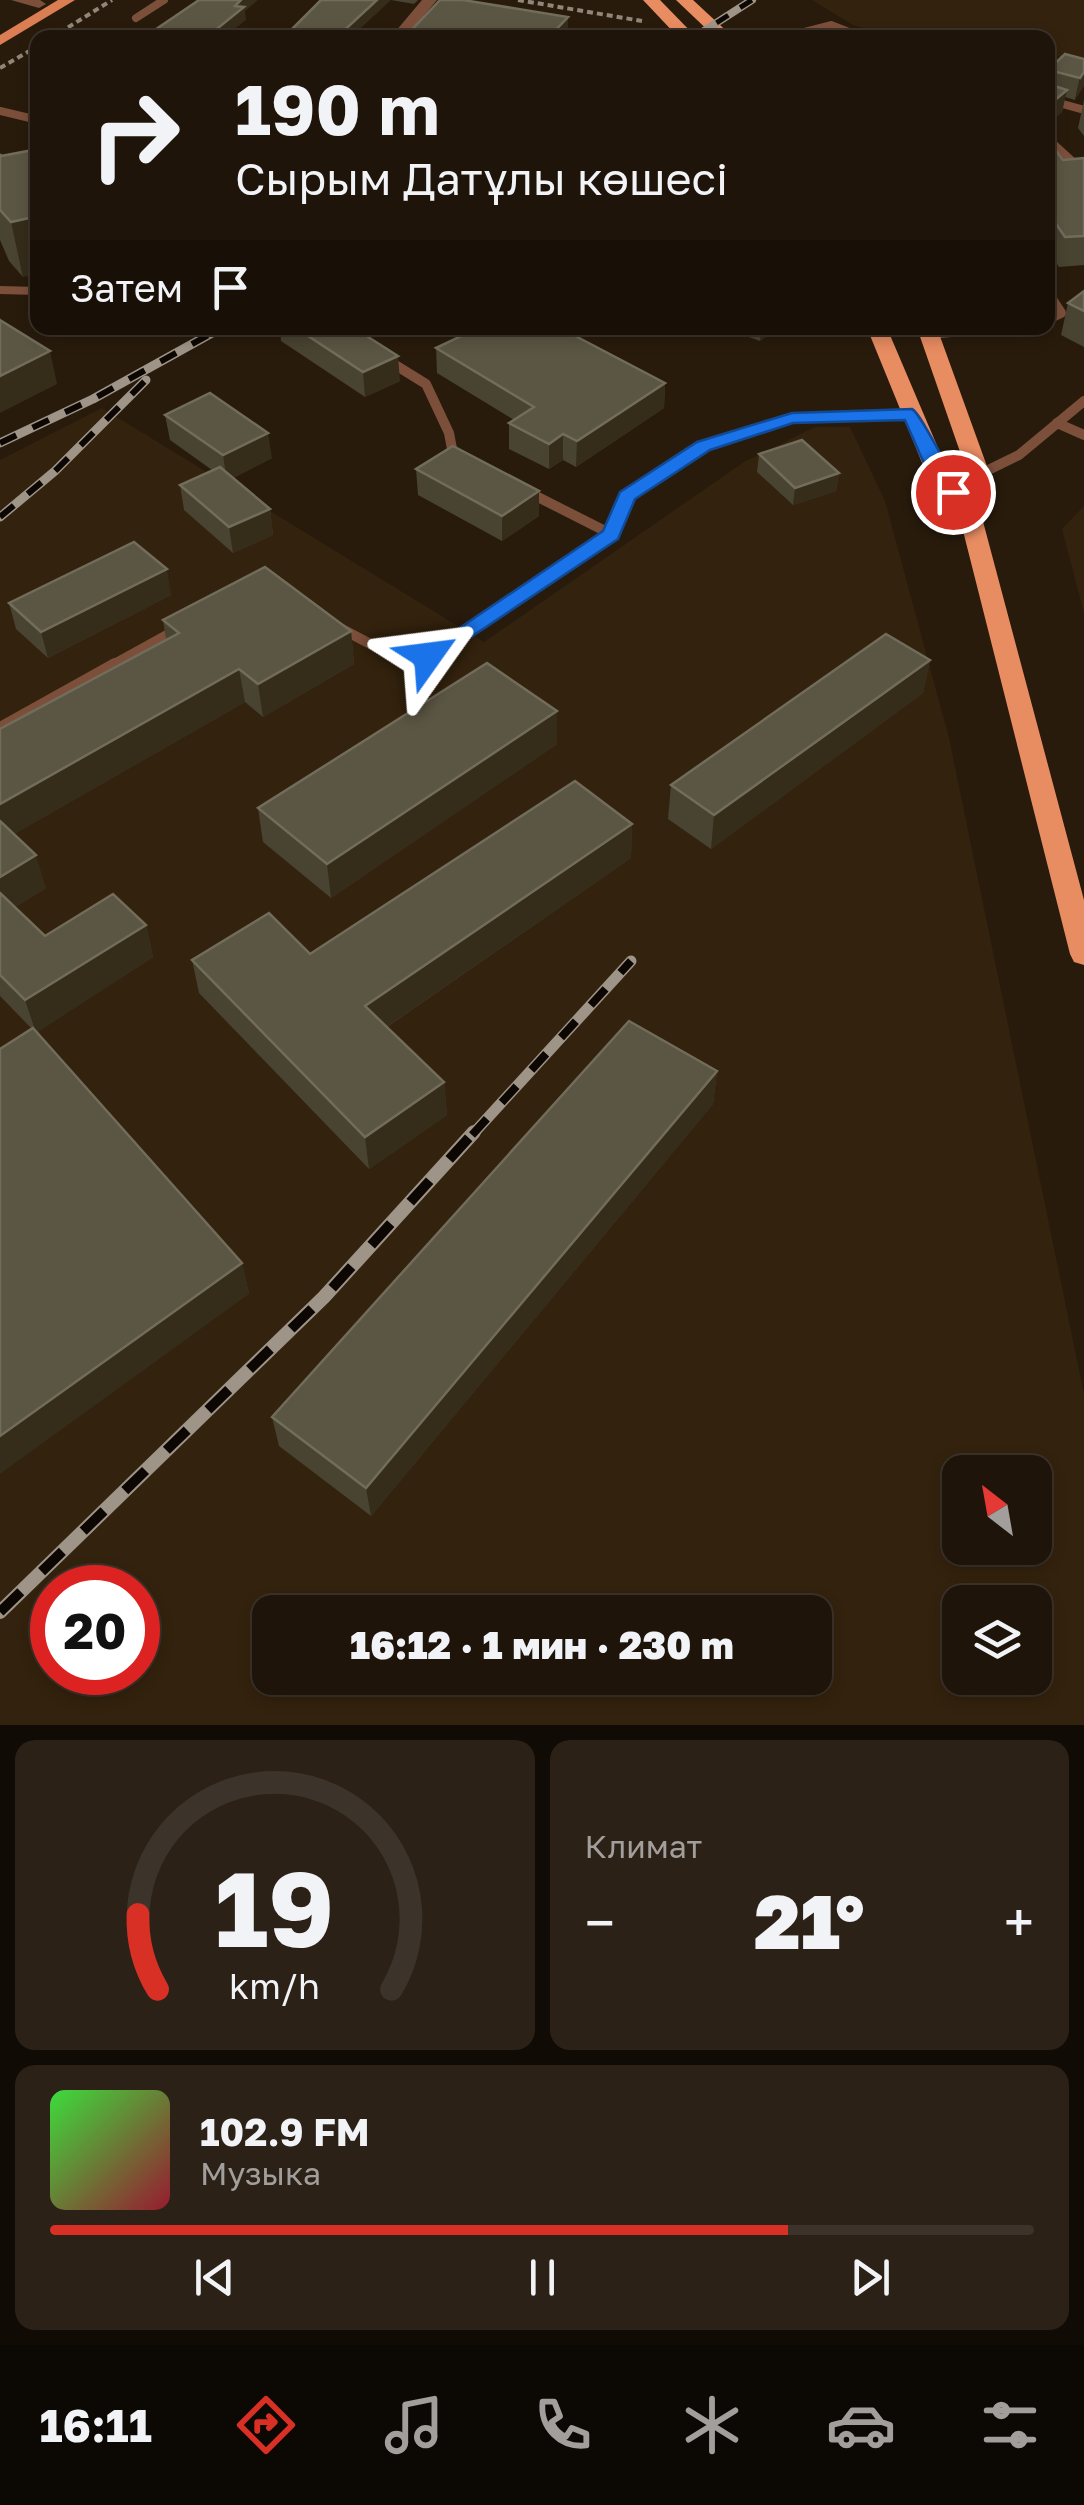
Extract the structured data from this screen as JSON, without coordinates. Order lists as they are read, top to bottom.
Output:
{
  "north": "top left",
  "page": {
    "turn": ["190 m", "Сырым Датұлы көшесі"],
    "then": "Затем",
    "limit": "20",
    "trip": "16:12 · 1 мин · 230 m",
    "tile": "Климат",
    "heat": ["−", "21°", "+"],
    "song": ["102.9 FM", "Музыка"],
    "tabs": "16:11",
    "gauge": ["19", "km/h"]
  }
}
